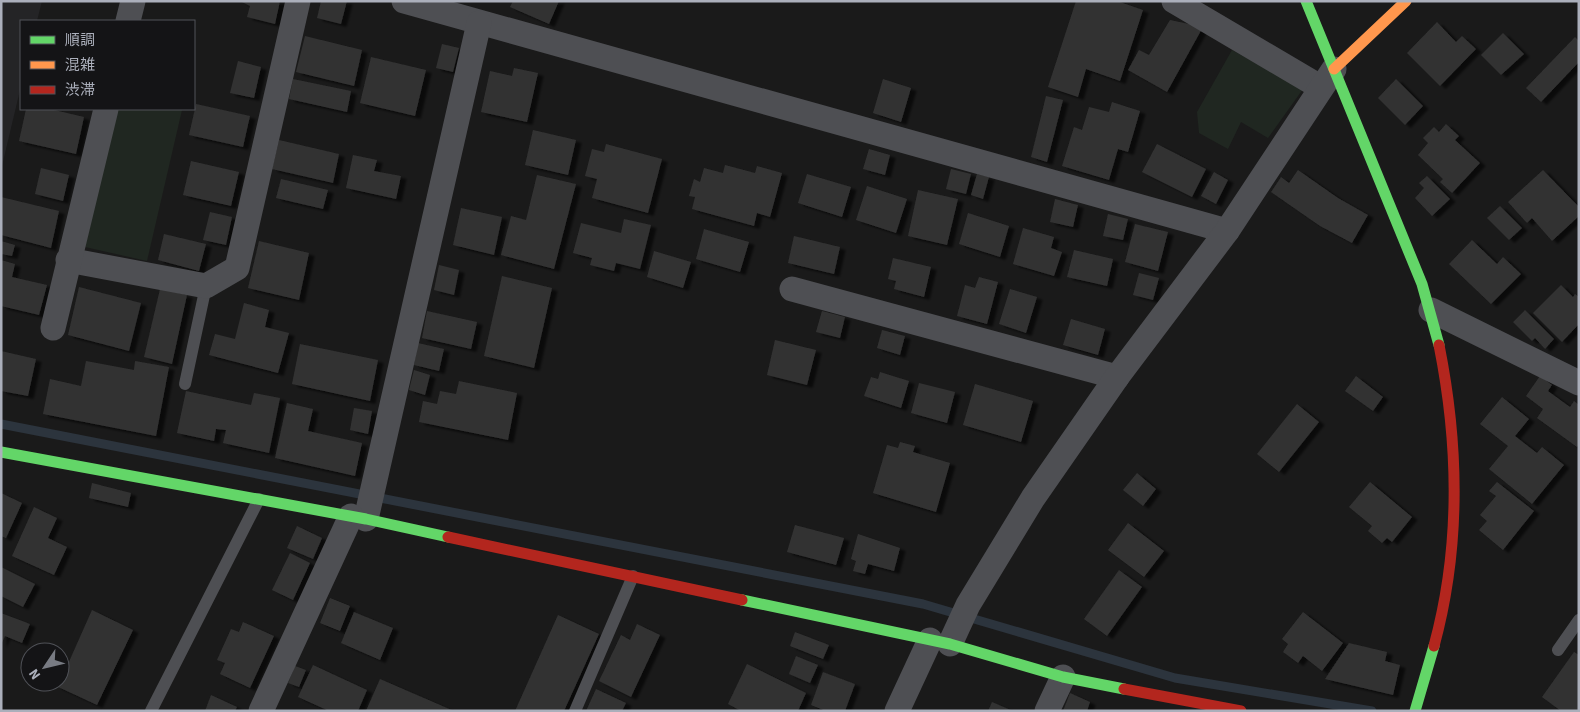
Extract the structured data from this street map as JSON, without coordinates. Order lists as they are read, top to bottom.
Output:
{
  "legend": ["順調", "混雑", "渋滞"],
  "north": "bottom left"
}
